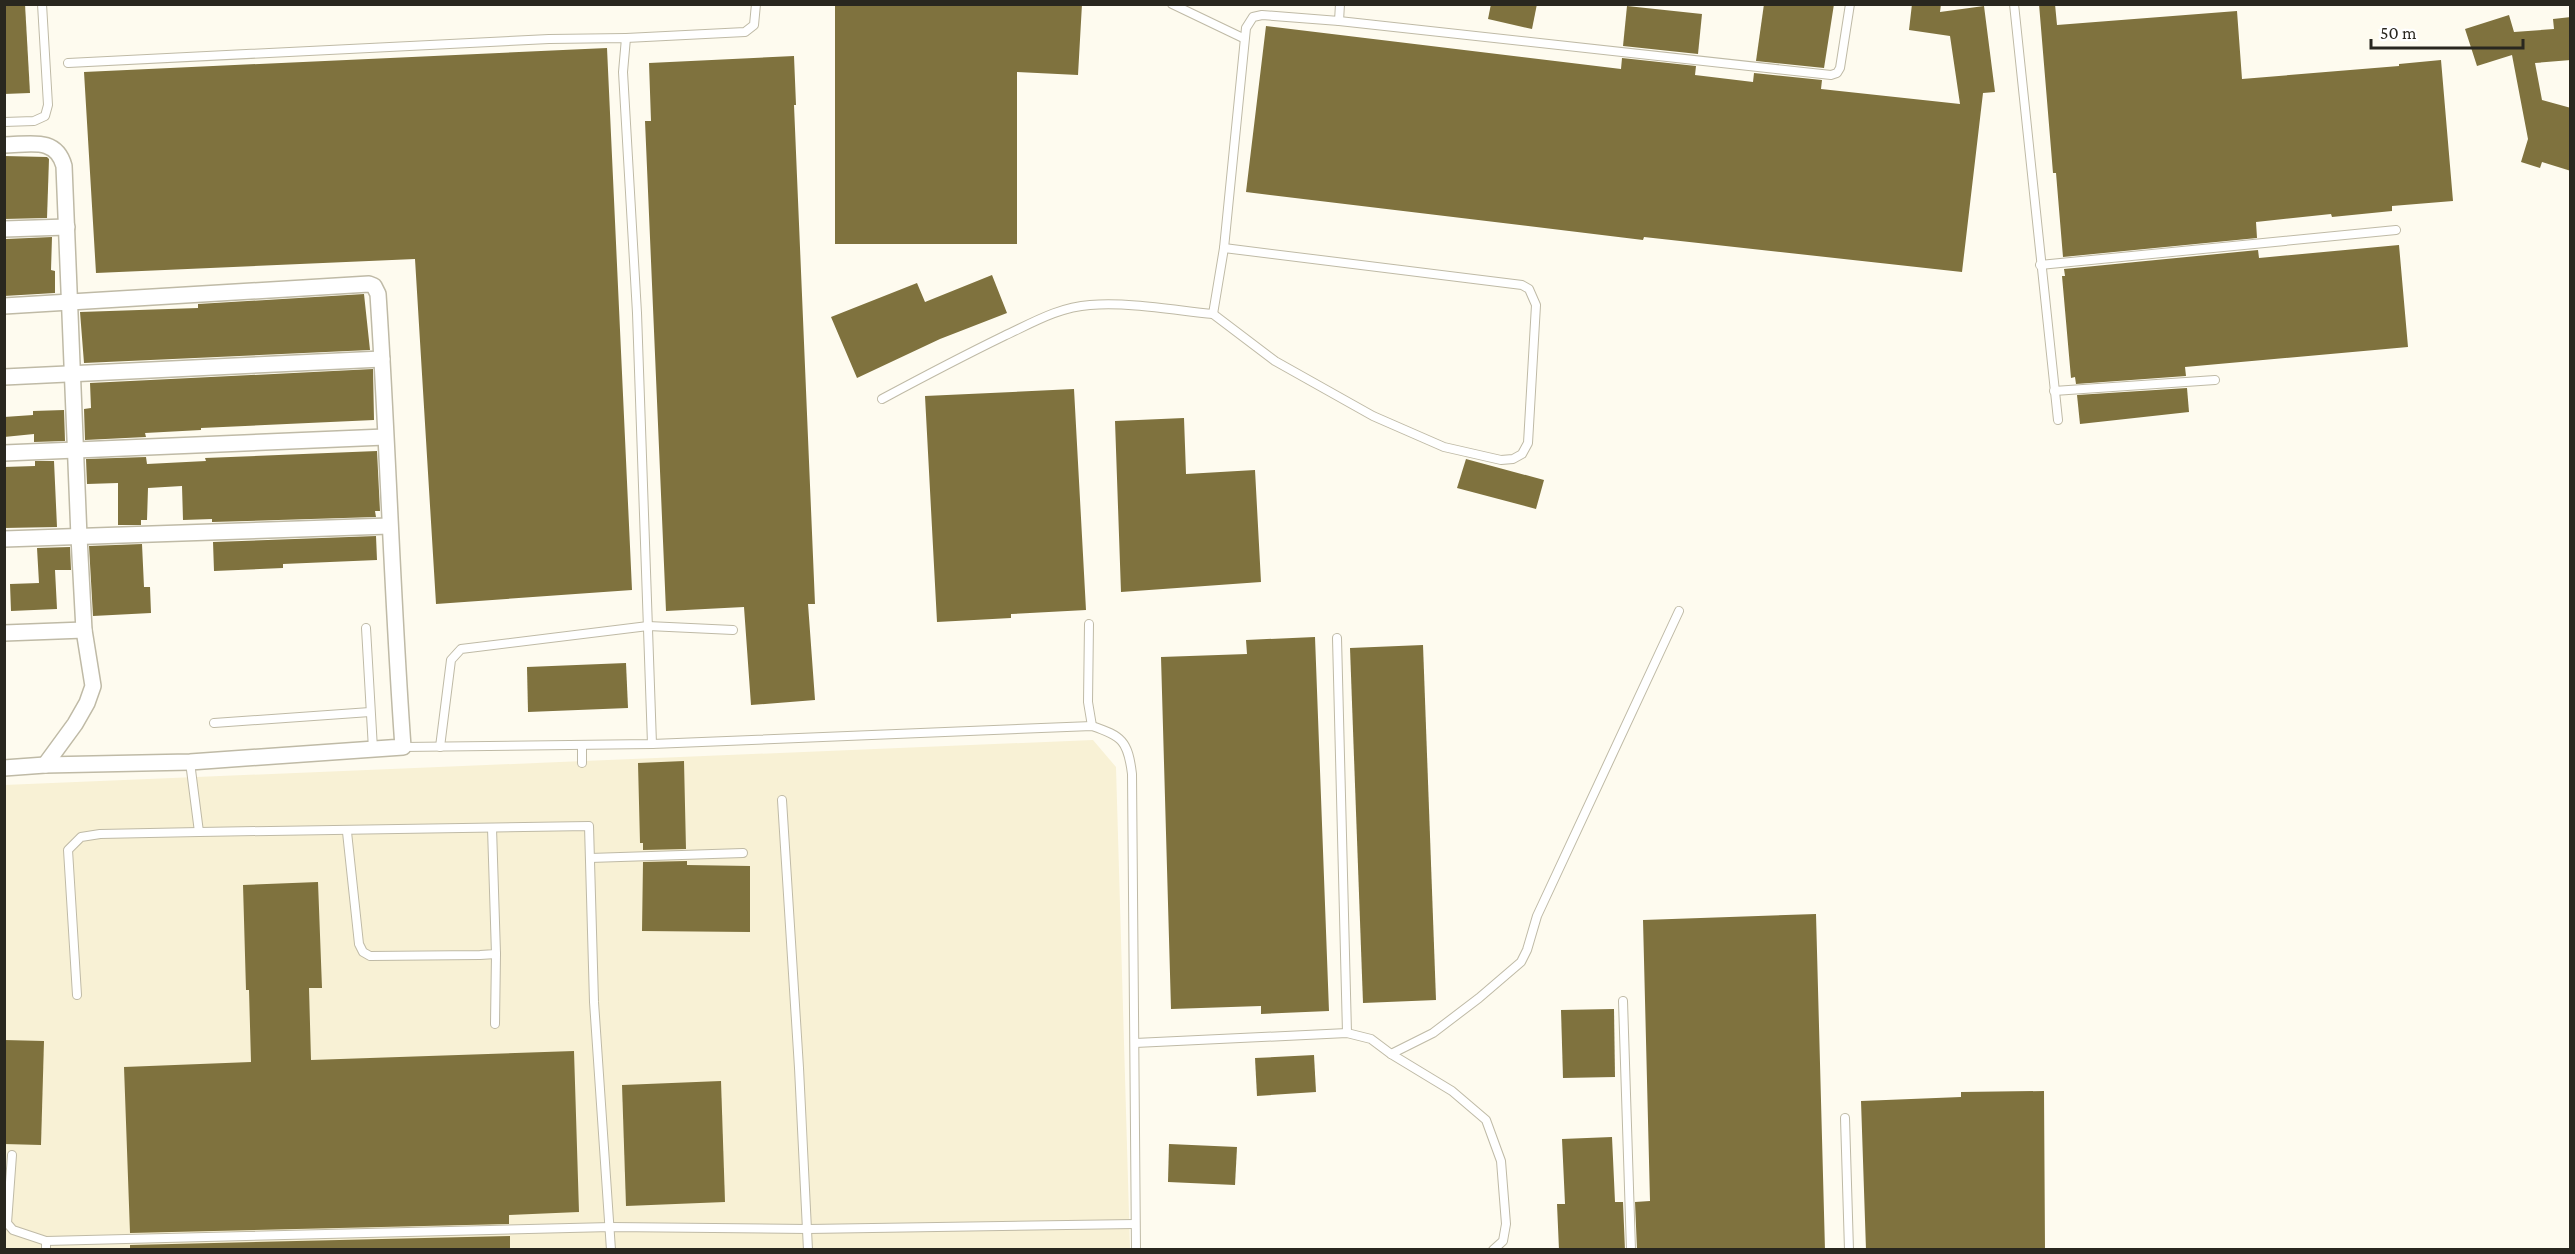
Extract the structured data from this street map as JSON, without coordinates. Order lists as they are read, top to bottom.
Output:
{
  "scale_bar": "50 m"
}
